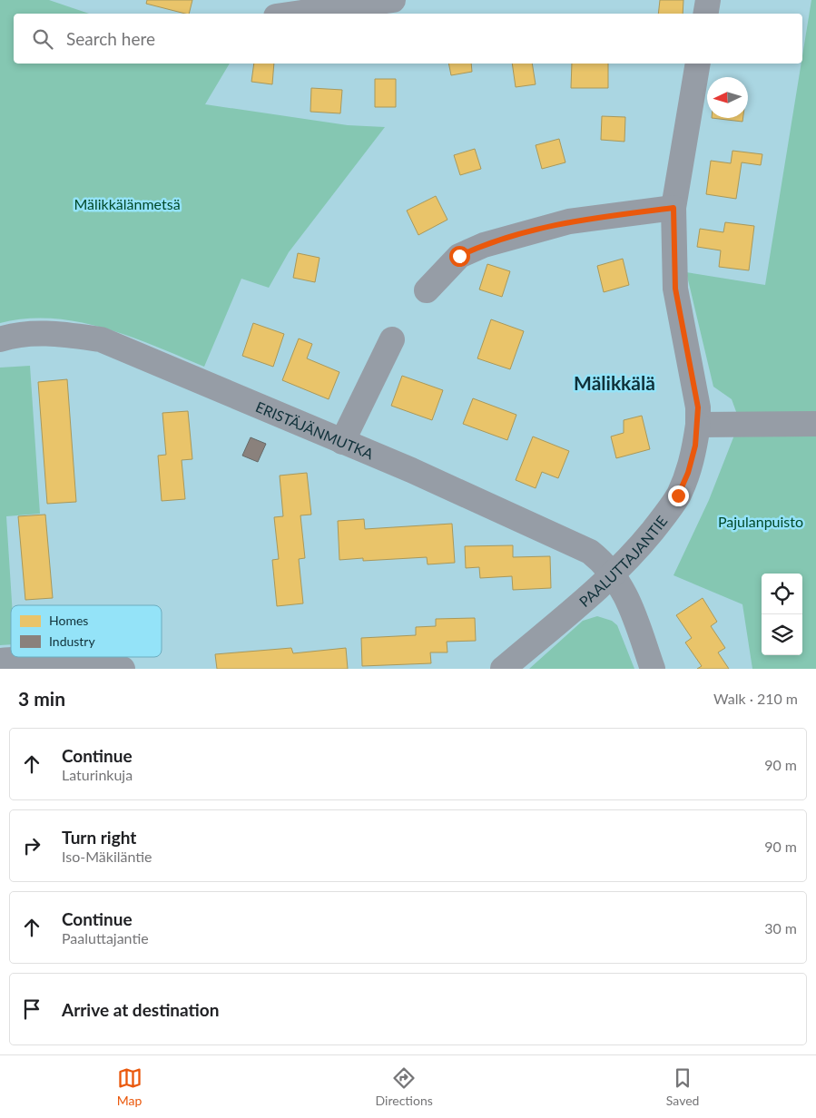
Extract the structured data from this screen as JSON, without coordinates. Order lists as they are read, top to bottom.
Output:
{
  "streets": {
    "street": ["ERISTÄJÄNMUTKA", "PAALUTTAJANTIE"]
  },
  "crossings": [
    ["ERISTÄJÄNMUTKA", "PAALUTTAJANTIE"]
  ],
  "districts": ["Mälikkälä"],
  "parks": ["Mälikkälänmetsä", "Pajulanpuisto"],
  "legend": ["Homes", "Industry"],
  "north": "left",
  "page": {
    "search": "Search here",
    "heading": ["3 min", "Walk · 210 m"],
    "list": [
      ["Continue", "Laturinkuja", "90 m"],
      ["Turn right", "Iso-Mäkiläntie", "90 m"],
      ["Continue", "Paaluttajantie", "30 m"],
      "Arrive at destination"
    ],
    "nav": ["Map", "Directions", "Saved"]
  }
}
